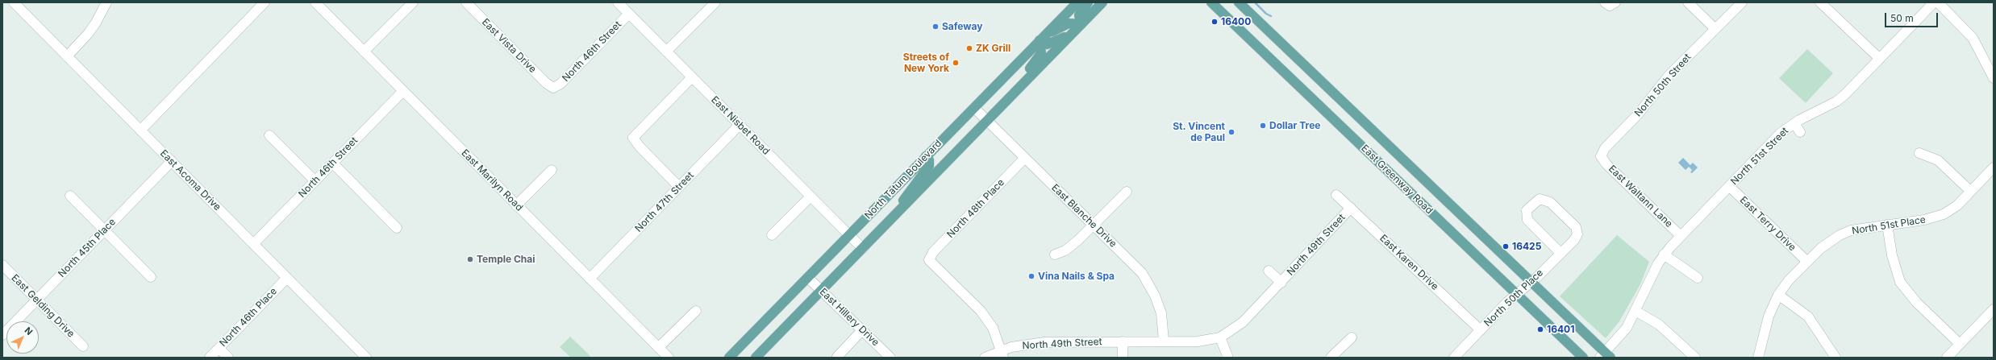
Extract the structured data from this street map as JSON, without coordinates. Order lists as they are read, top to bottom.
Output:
{
  "streets": {
    "main road": ["North Tatum Boulevard", "East Greenway Road"],
    "street": [
      "East Vista Drive",
      "North 46th Street",
      "North 50th Street",
      "East Nisbet Road",
      "North 51st Street",
      "East Acoma Drive",
      "East Marilyn Road",
      "East Waltann Lane",
      "North 47th Street",
      "North 48th Place",
      "East Blanche Drive",
      "East Terry Drive",
      "North 51st Place",
      "North 49th Street",
      "North 45th Place",
      "East Karen Drive",
      "North 50th Place",
      "East Gelding Drive",
      "North 46th Place",
      "East Hillery Drive"
    ]
  },
  "crossings": [
    ["East Vista Drive", "North 46th Street"],
    ["North 46th Street", "East Nisbet Road"],
    ["North 46th Street", "East Acoma Drive"],
    ["North 46th Street", "East Marilyn Road"],
    ["North 50th Street", "East Waltann Lane"],
    ["East Nisbet Road", "North Tatum Boulevard"],
    ["East Nisbet Road", "North 47th Street"],
    ["North 51st Street", "East Greenway Road"],
    ["North 51st Street", "East Waltann Lane"],
    ["North 51st Street", "East Terry Drive"],
    ["North Tatum Boulevard", "East Blanche Drive"],
    ["North Tatum Boulevard", "East Hillery Drive"],
    ["East Greenway Road", "North 50th Place"],
    ["East Acoma Drive", "North 45th Place"],
    ["East Acoma Drive", "North 46th Place"],
    ["East Marilyn Road", "North 47th Street"],
    ["North 48th Place", "East Blanche Drive"],
    ["North 48th Place", "North 49th Street"],
    ["East Blanche Drive", "North 49th Street"],
    ["East Terry Drive", "North 51st Place"],
    ["North 49th Street", "East Karen Drive"],
    ["North 45th Place", "East Gelding Drive"],
    ["East Karen Drive", "North 50th Place"]
  ],
  "places": [
    "16400",
    "Safeway",
    "ZK Grill",
    "Streets of New York",
    "Dollar Tree",
    "St. Vincent de Paul",
    "16425",
    "Temple Chai",
    "Vina Nails & Spa",
    "16401"
  ],
  "scale_bar": "50 m",
  "north": "top right"
}
